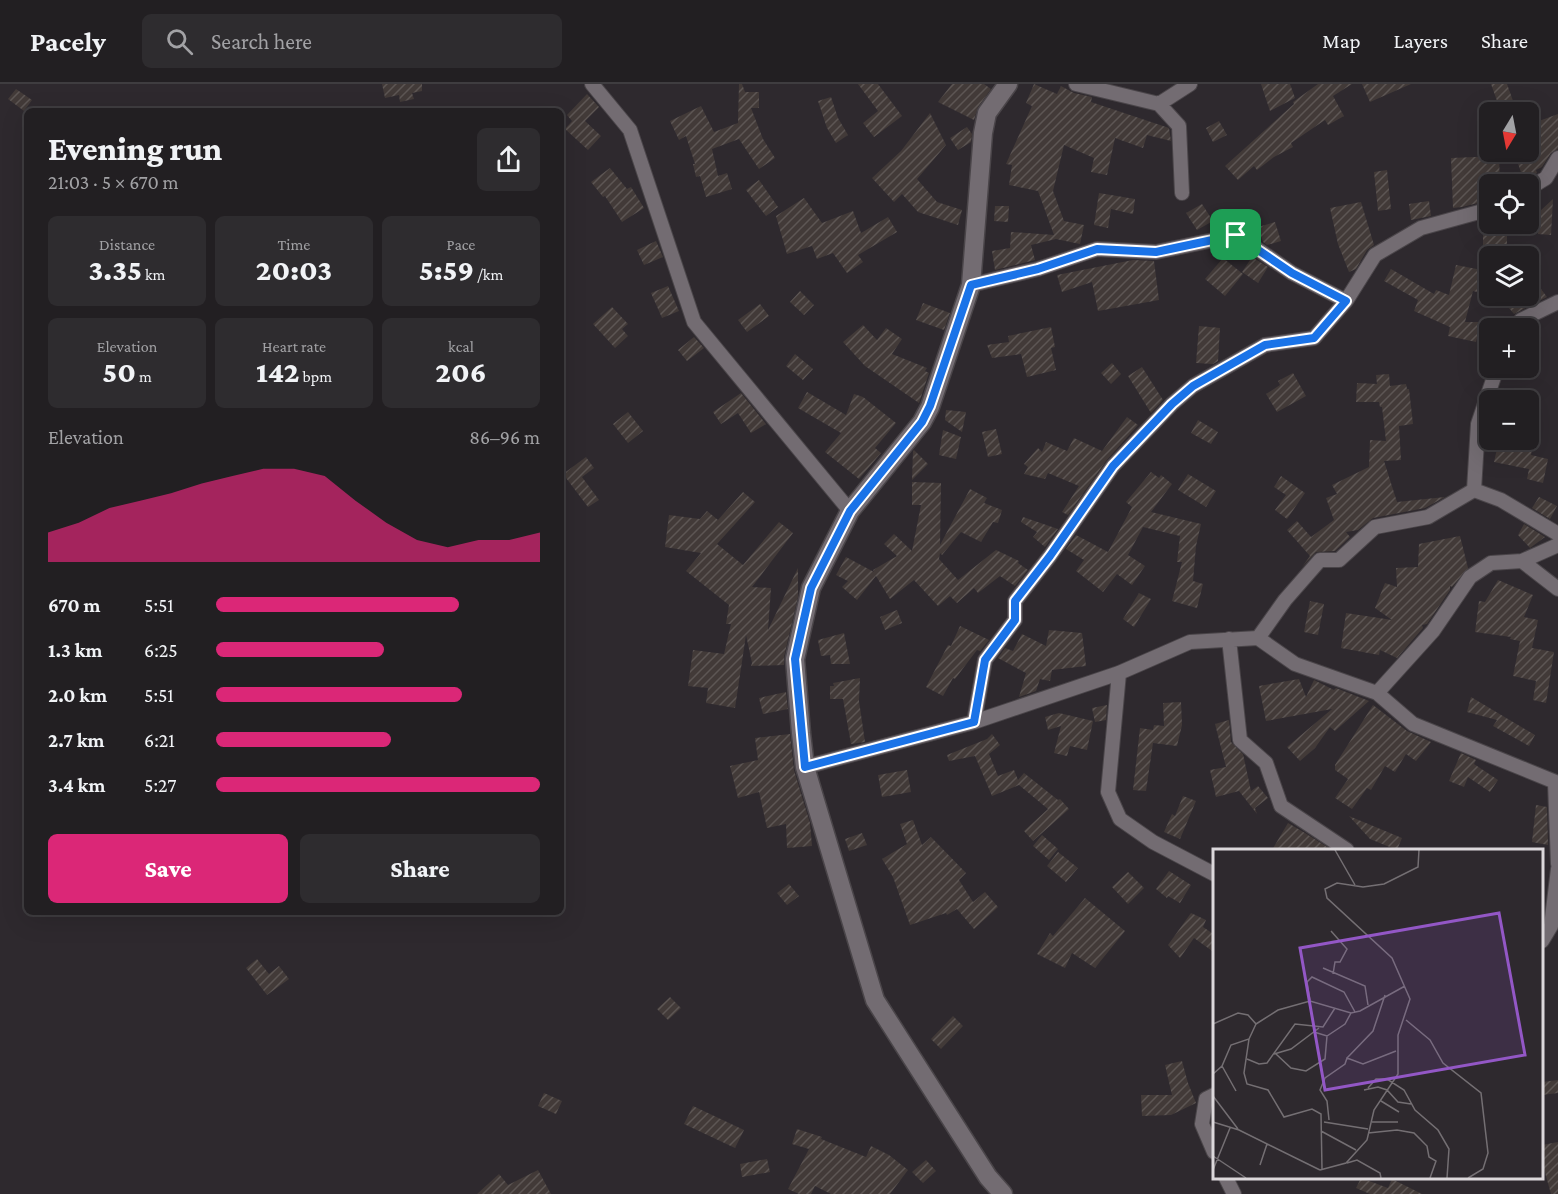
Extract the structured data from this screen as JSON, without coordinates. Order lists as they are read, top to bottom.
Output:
{
  "north": "bottom",
  "page": {
    "header": "Pacely",
    "search": "Search here",
    "nav": ["Map", "Layers", "Share"],
    "map_buttons": ["+", "−"],
    "heading": ["Evening run", "21:03 · 5 × 670 m"],
    "stats": [
      ["Distance", "3.35 km"],
      ["Time", "20:03"],
      ["Pace", "5:59 /km"],
      ["Elevation", "50 m"],
      ["Heart rate", "142 bpm"],
      ["kcal", "206"]
    ],
    "chart": ["Elevation", "86–96 m"],
    "list": [
      {
        "name": "670 m",
        "note": "5:51"
      },
      {
        "name": "1.3 km",
        "note": "6:25"
      },
      {
        "name": "2.0 km",
        "note": "5:51"
      },
      {
        "name": "2.7 km",
        "note": "6:21"
      },
      {
        "name": "3.4 km",
        "note": "5:27"
      }
    ],
    "buttons": ["Save", "Share"]
  }
}
